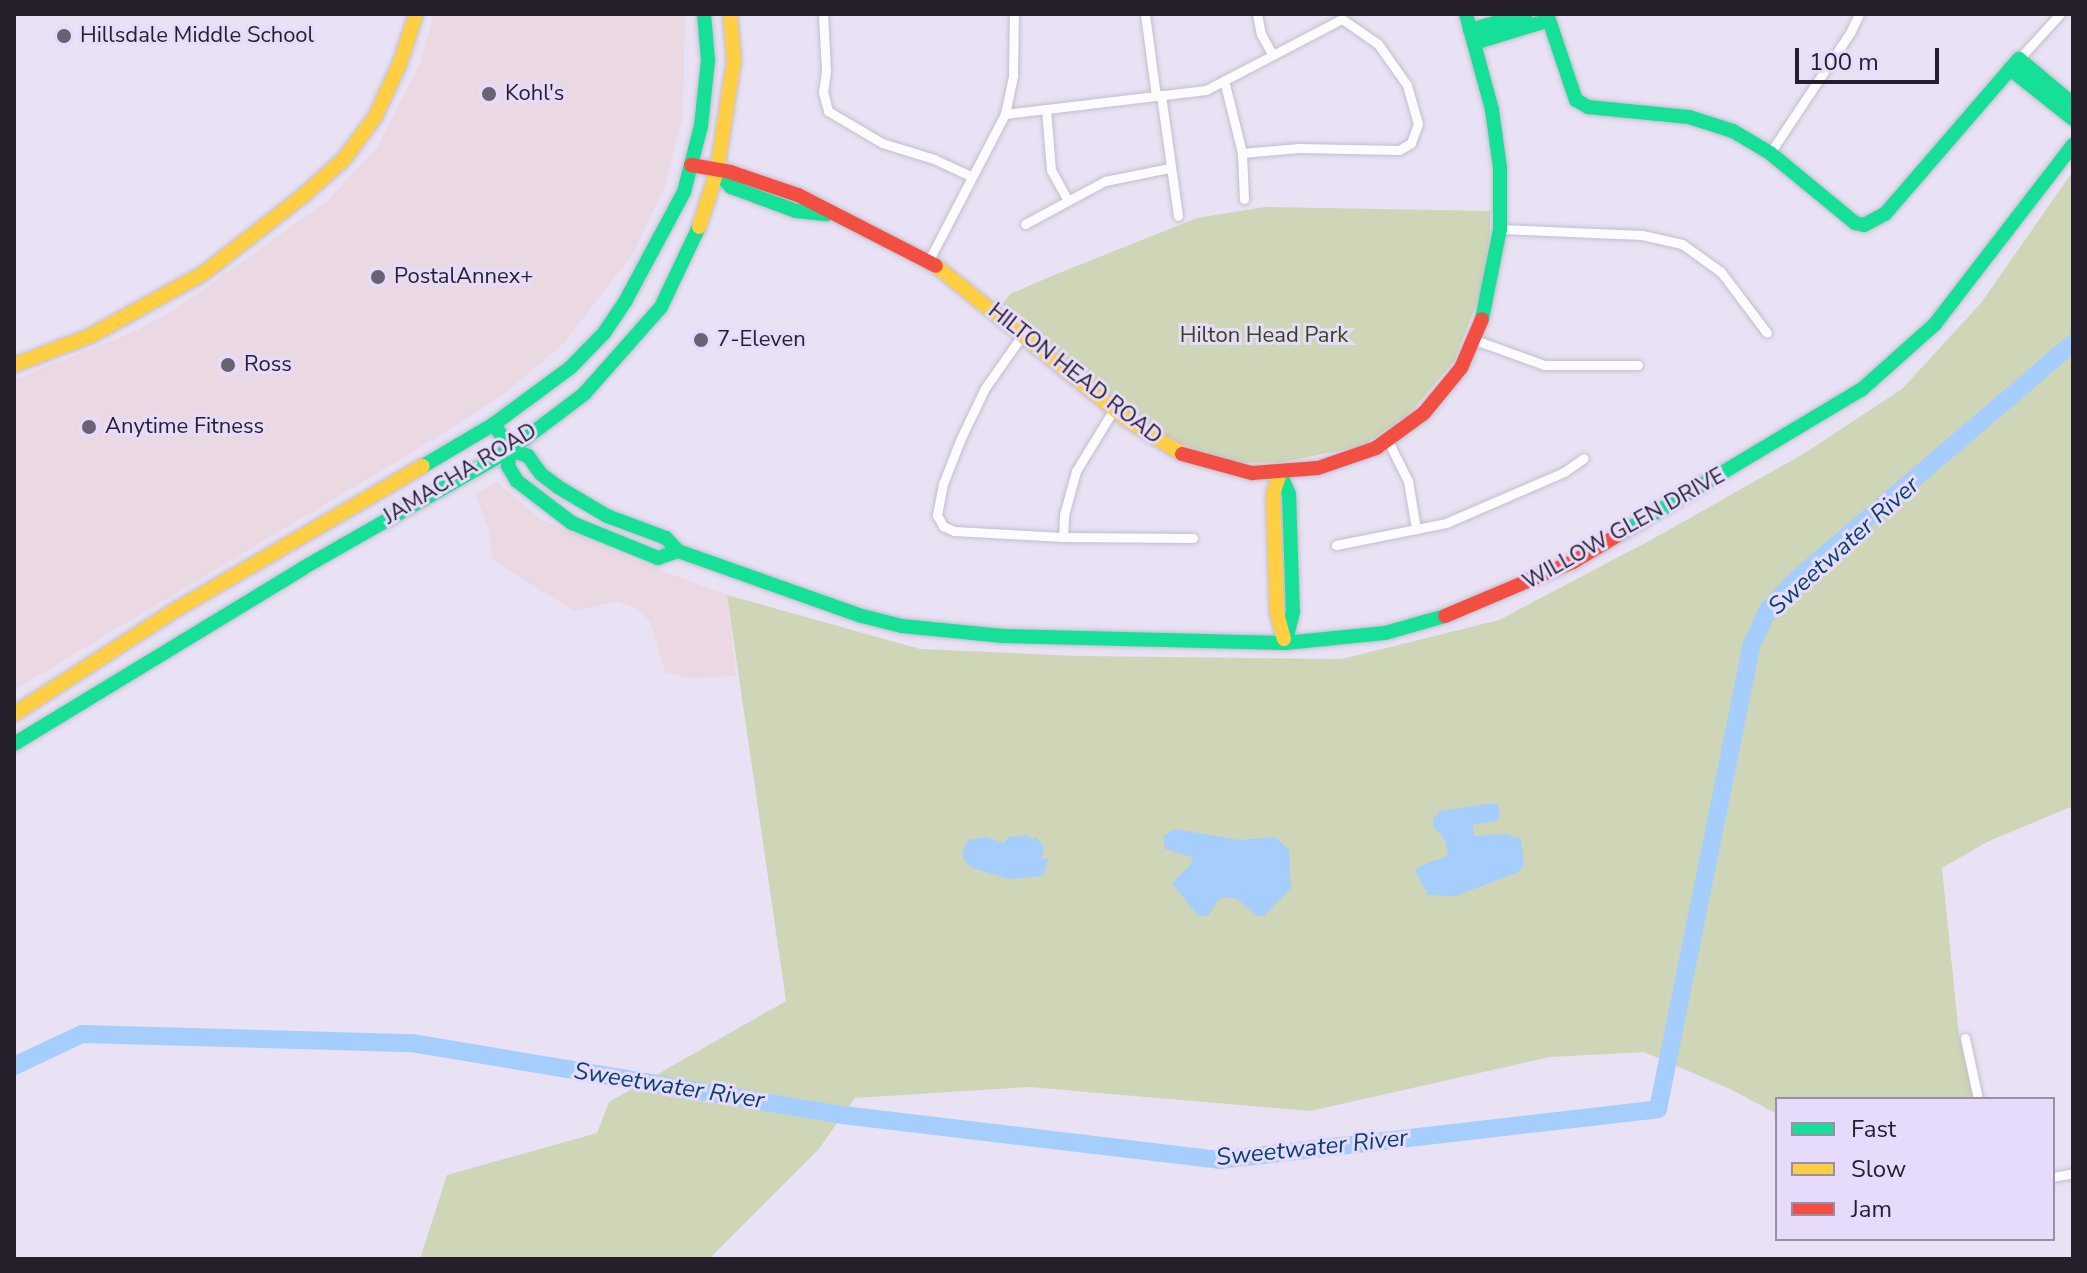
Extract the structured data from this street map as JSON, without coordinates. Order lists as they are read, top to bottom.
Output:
{
  "streets": {
    "main road": ["HILTON HEAD ROAD", "JAMACHA ROAD", "WILLOW GLEN DRIVE"]
  },
  "crossings": [
    ["HILTON HEAD ROAD", "JAMACHA ROAD"],
    ["JAMACHA ROAD", "WILLOW GLEN DRIVE"]
  ],
  "water": ["Sweetwater River"],
  "parks": ["Hilton Head Park"],
  "places": [
    "Hillsdale Middle School",
    "Kohl's",
    "PostalAnnex+",
    "7-Eleven",
    "Ross",
    "Anytime Fitness"
  ],
  "legend": ["Fast", "Slow", "Jam"],
  "scale_bar": "100 m"
}
